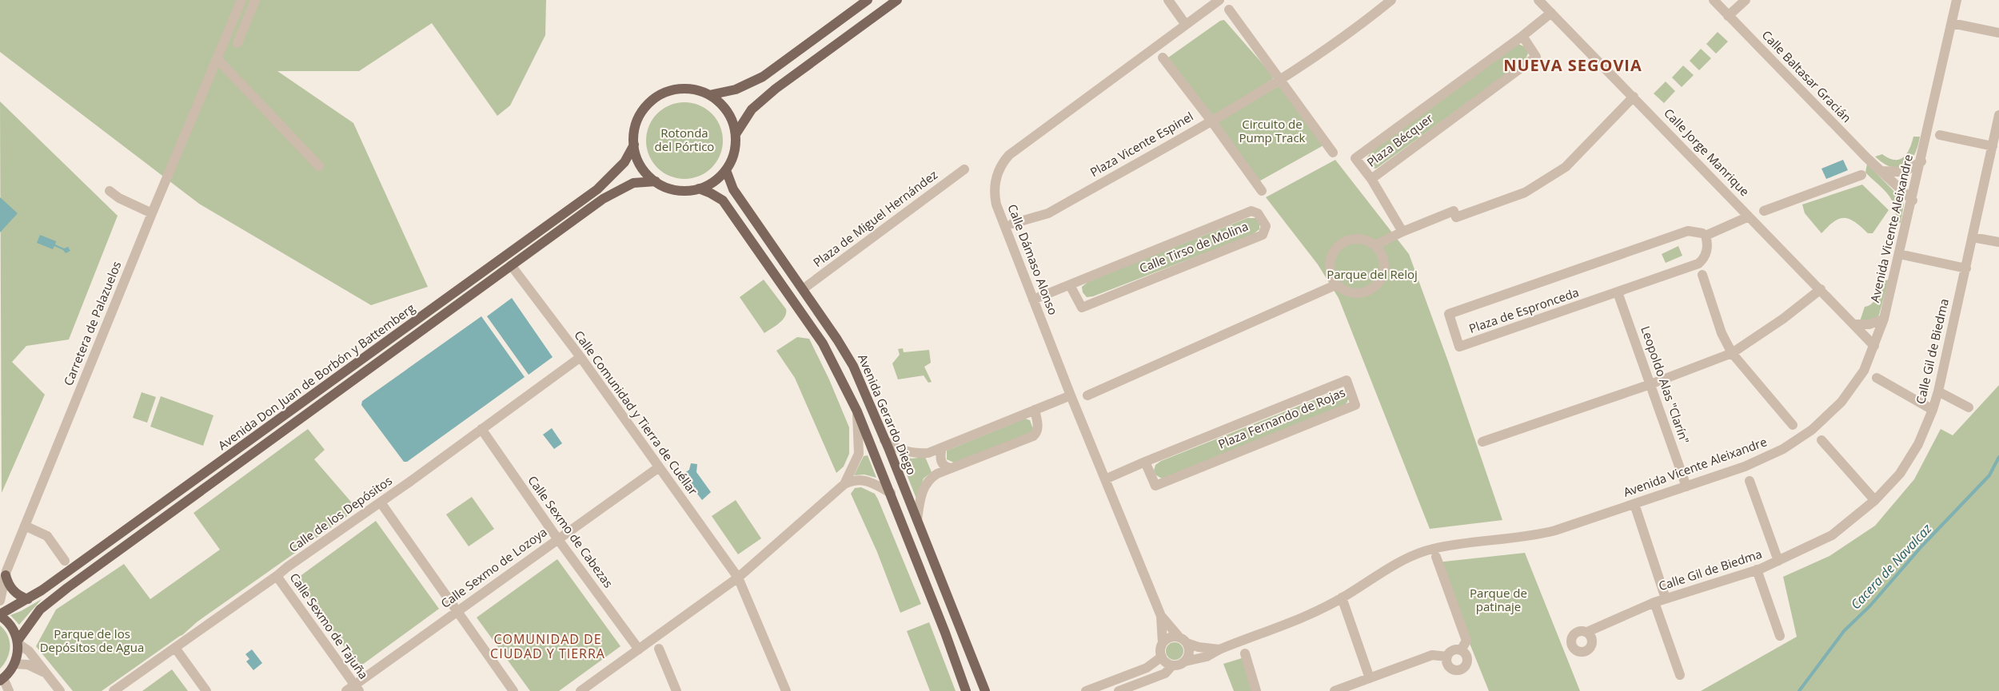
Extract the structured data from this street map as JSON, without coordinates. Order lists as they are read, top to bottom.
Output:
{
  "streets": {
    "main road": ["Avenida Don Juan de Borbón y Battemberg", "Avenida Gerardo Diego"],
    "street": [
      "Calle Baltasar Gracián",
      "Plaza Bécquer",
      "Plaza Vicente Espinel",
      "Calle Jorge Manrique",
      "Plaza de Miguel Hernández",
      "Avenida Vicente Aleixandre",
      "Calle Tirso de Molina",
      "Calle Dámaso Alonso",
      "Plaza de Espronceda",
      "Carretera de Palazuelos",
      "Calle Gil de Biedma",
      "Leopoldo Alas \"Clarín\"",
      "Calle Comunidad y Tierra de Cuéllar",
      "Plaza Fernando de Rojas",
      "Calle de los Depósitos",
      "Calle Sexmo de Cabezas",
      "Calle Sexmo de Lozoya",
      "Calle Sexmo de Tajuña"
    ]
  },
  "crossings": [
    ["Calle Baltasar Gracián", "Avenida Vicente Aleixandre"],
    ["Plaza Bécquer", "Calle Jorge Manrique"],
    ["Calle Jorge Manrique", "Avenida Vicente Aleixandre"],
    ["Plaza de Miguel Hernández", "Avenida Gerardo Diego"],
    ["Avenida Vicente Aleixandre", "Calle Dámaso Alonso"],
    ["Avenida Vicente Aleixandre", "Leopoldo Alas \"Clarín\""],
    ["Calle Tirso de Molina", "Calle Dámaso Alonso"],
    ["Calle Dámaso Alonso", "Plaza Fernando de Rojas"],
    ["Plaza de Espronceda", "Leopoldo Alas \"Clarín\""],
    ["Avenida Don Juan de Borbón y Battemberg", "Calle Comunidad y Tierra de Cuéllar"],
    ["Avenida Don Juan de Borbón y Battemberg", "Avenida Gerardo Diego"],
    ["Calle Comunidad y Tierra de Cuéllar", "Calle de los Depósitos"],
    ["Calle Comunidad y Tierra de Cuéllar", "Calle Sexmo de Lozoya"],
    ["Calle de los Depósitos", "Calle Sexmo de Cabezas"],
    ["Calle de los Depósitos", "Calle Sexmo de Tajuña"],
    ["Calle Sexmo de Cabezas", "Calle Sexmo de Lozoya"],
    ["Calle Sexmo de Lozoya", "Calle Sexmo de Tajuña"]
  ],
  "districts": ["NUEVA SEGOVIA", "COMUNIDAD DE CIUDAD Y TIERRA"],
  "water": ["Cacera de Navalcaz"],
  "parks": [
    "Circuito de Pump Track",
    "Rotonda del Pórtico",
    "Parque del Reloj",
    "Parque de patinaje",
    "Parque de los Depósitos de Agua"
  ]
}
